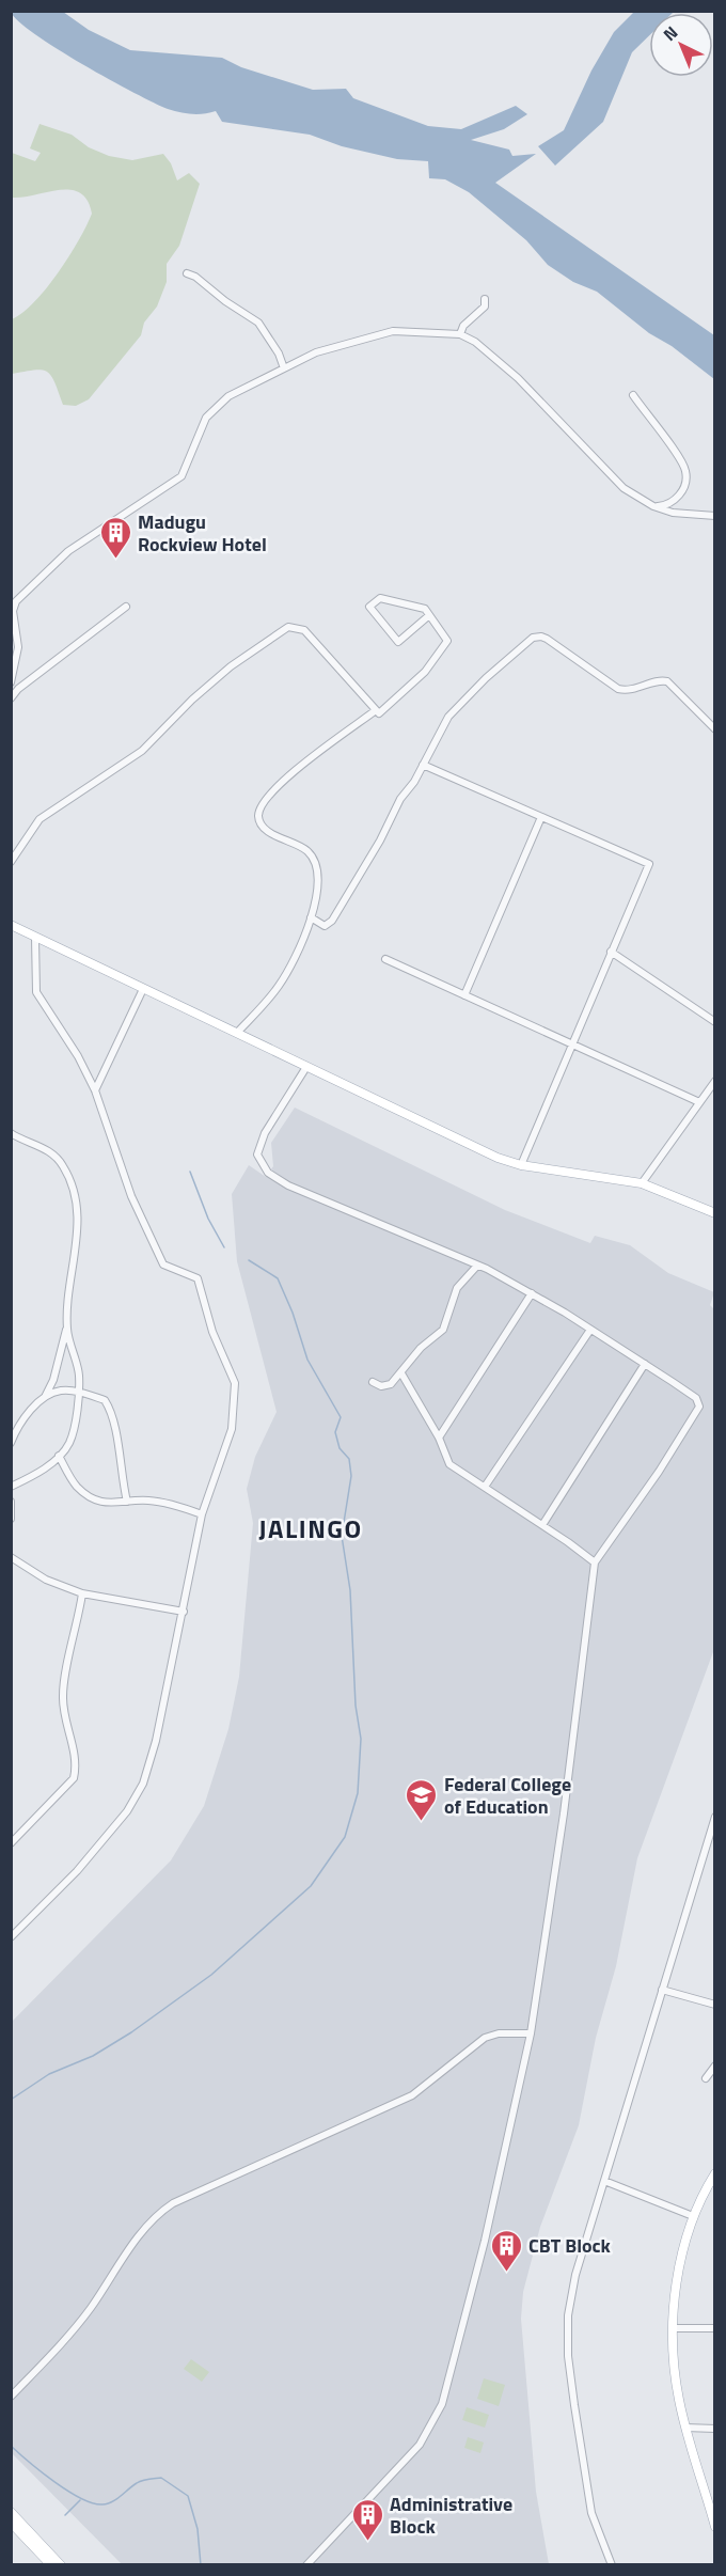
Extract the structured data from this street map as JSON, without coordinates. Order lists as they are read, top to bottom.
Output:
{
  "districts": ["JALINGO"],
  "places": {
    "building": ["Madugu Rockview Hotel", "CBT Block", "Administrative Block"],
    "school or university": ["Federal College of Education"]
  },
  "north": "top left"
}
